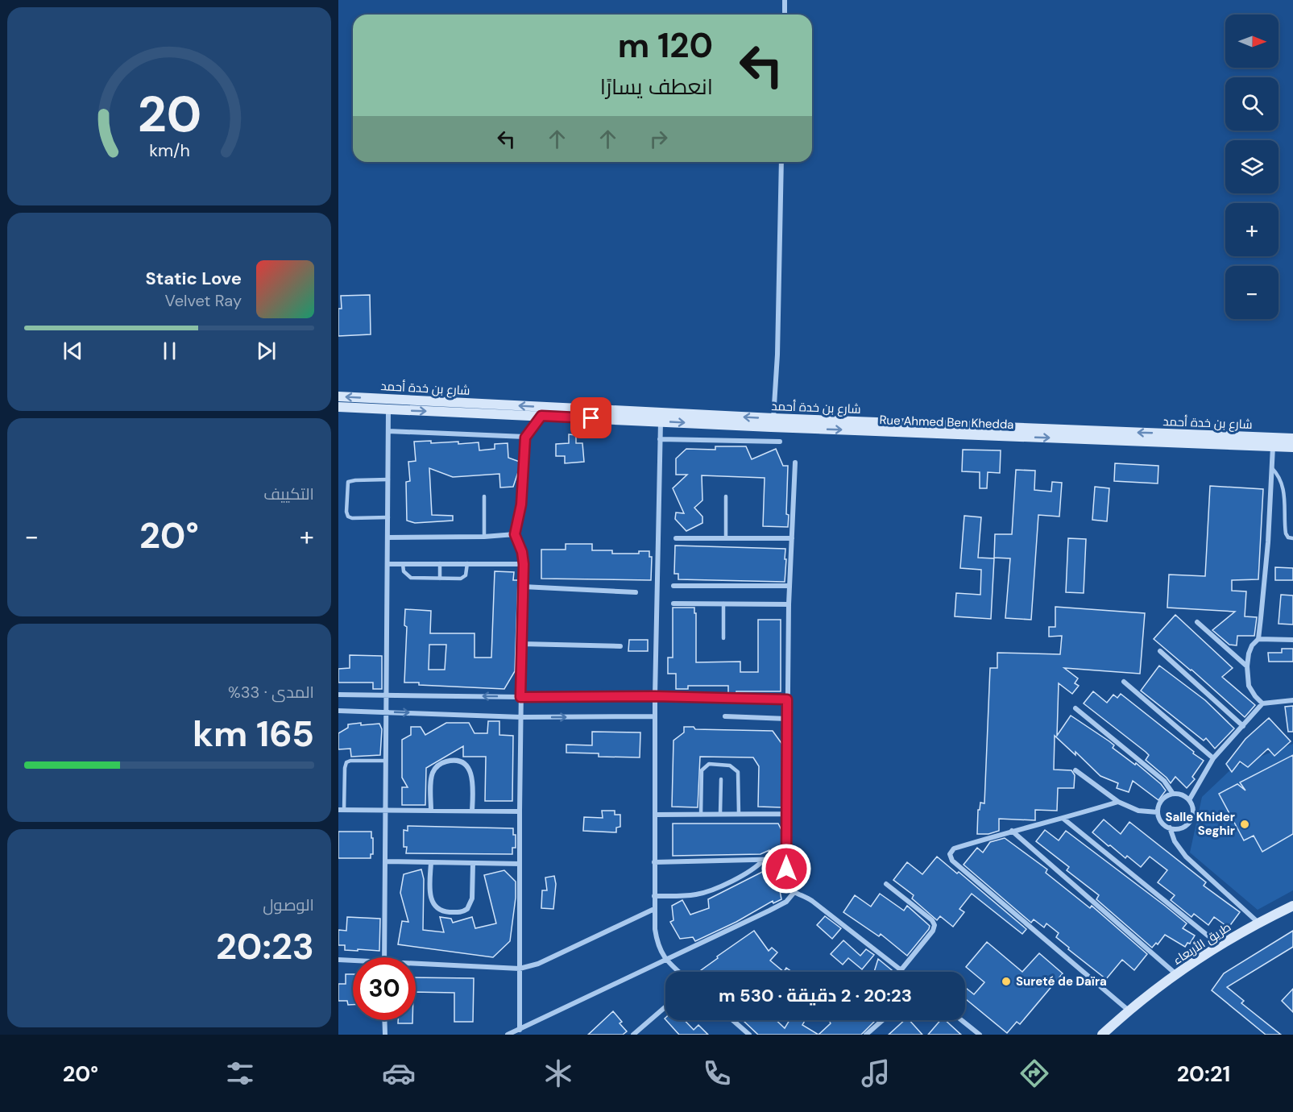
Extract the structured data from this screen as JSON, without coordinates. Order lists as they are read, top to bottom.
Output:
{
  "streets": {
    "main road": ["شارع بن خدة أحمد", "Rue Ahmed Ben Khedda", "طريق الأربعاء"]
  },
  "one_way": ["شارع بن خدة أحمد", "Rue Ahmed Ben Khedda"],
  "places": ["Salle Khider Seghir", "Sureté de Daïra"],
  "north": "right",
  "page": {
    "map_buttons": ["+", "−"],
    "turn": ["120 m", "انعطف يسارًا"],
    "song": ["Static Love", "Velvet Ray"],
    "tile": [
      "التكييف",
      ["المدى · 33%", "165 km"],
      ["الوصول", "20:23"]
    ],
    "heat": ["−", "20°", "+"],
    "limit": "30",
    "trip": "20:23 · 2 دقيقة · 530 m",
    "tabs": ["20:21", "20°"],
    "gauge": ["20", "km/h"]
  }
}
